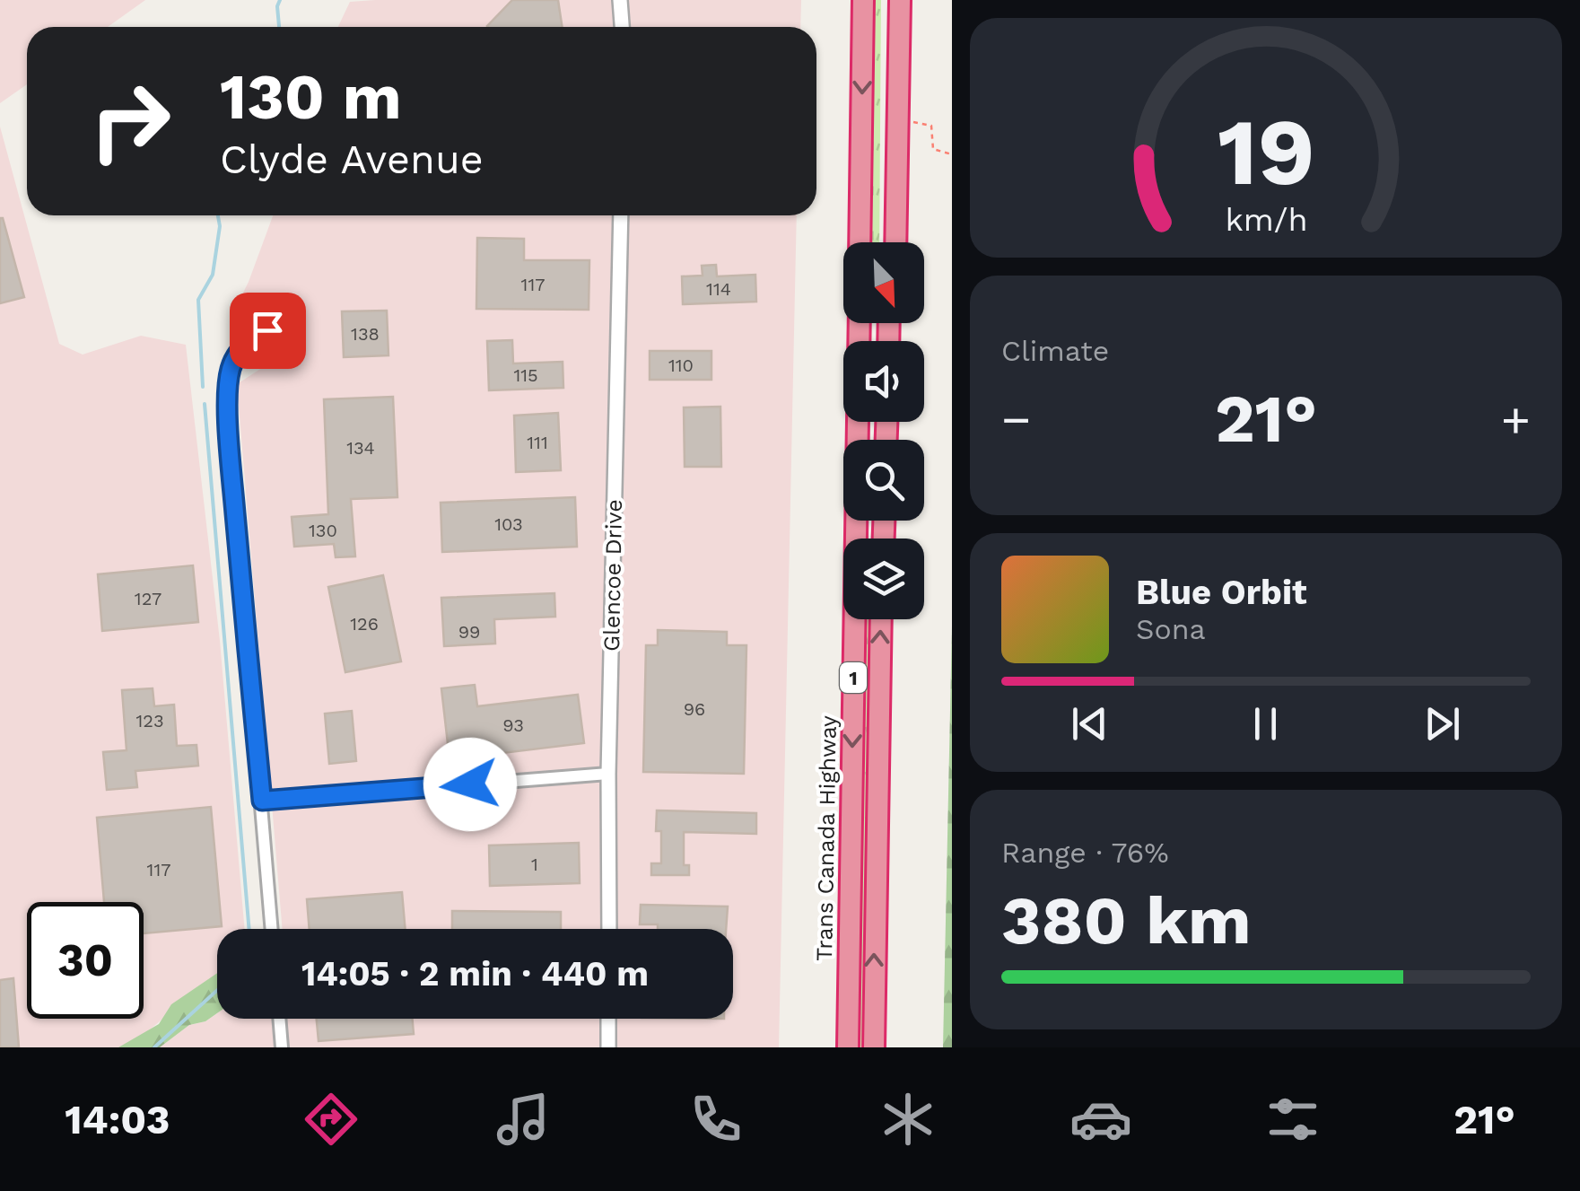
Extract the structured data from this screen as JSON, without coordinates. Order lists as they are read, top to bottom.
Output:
{
  "streets": {
    "highway": ["1", "Trans Canada Highway"],
    "street": ["Glencoe Drive"]
  },
  "house_numbers": [
    "117",
    "114",
    "138",
    "110",
    "115",
    "111",
    "134",
    "103",
    "130",
    "127",
    "126",
    "99",
    "96",
    "123",
    "93",
    "1",
    "117"
  ],
  "north": "bottom right",
  "page": {
    "turn": ["130 m", "Clyde Avenue"],
    "tile": [
      "Climate",
      ["Range · 76%", "380 km"]
    ],
    "heat": ["−", "21°", "+"],
    "song": ["Blue Orbit", "Sona"],
    "limit": "30",
    "trip": "14:05 · 2 min · 440 m",
    "tabs": ["14:03", "21°"],
    "gauge": ["19", "km/h"]
  }
}
